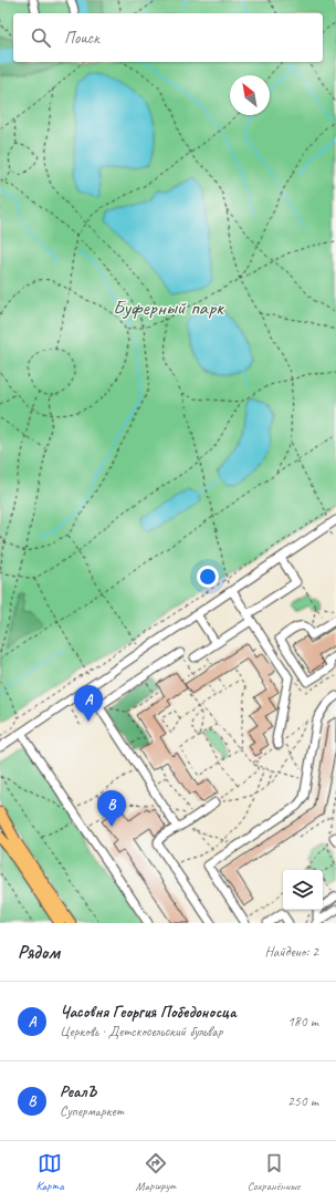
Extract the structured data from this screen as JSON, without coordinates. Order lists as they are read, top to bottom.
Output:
{
  "parks": ["Буферный парк"],
  "north": "top left",
  "page": {
    "search": "Поиск",
    "pins": ["A", "B"],
    "heading": ["Рядом", "Найдено: 2"],
    "list": [
      {
        "mark": "A",
        "name": "Часовня Георгия Победоносца",
        "note": "Церковь · Детскосельский бульвар",
        "value": "180 m"
      },
      {
        "mark": "B",
        "name": "РеалЪ",
        "note": "Супермаркет",
        "value": "250 m"
      }
    ],
    "nav": ["Карта", "Маршрут", "Сохранённые"]
  }
}
